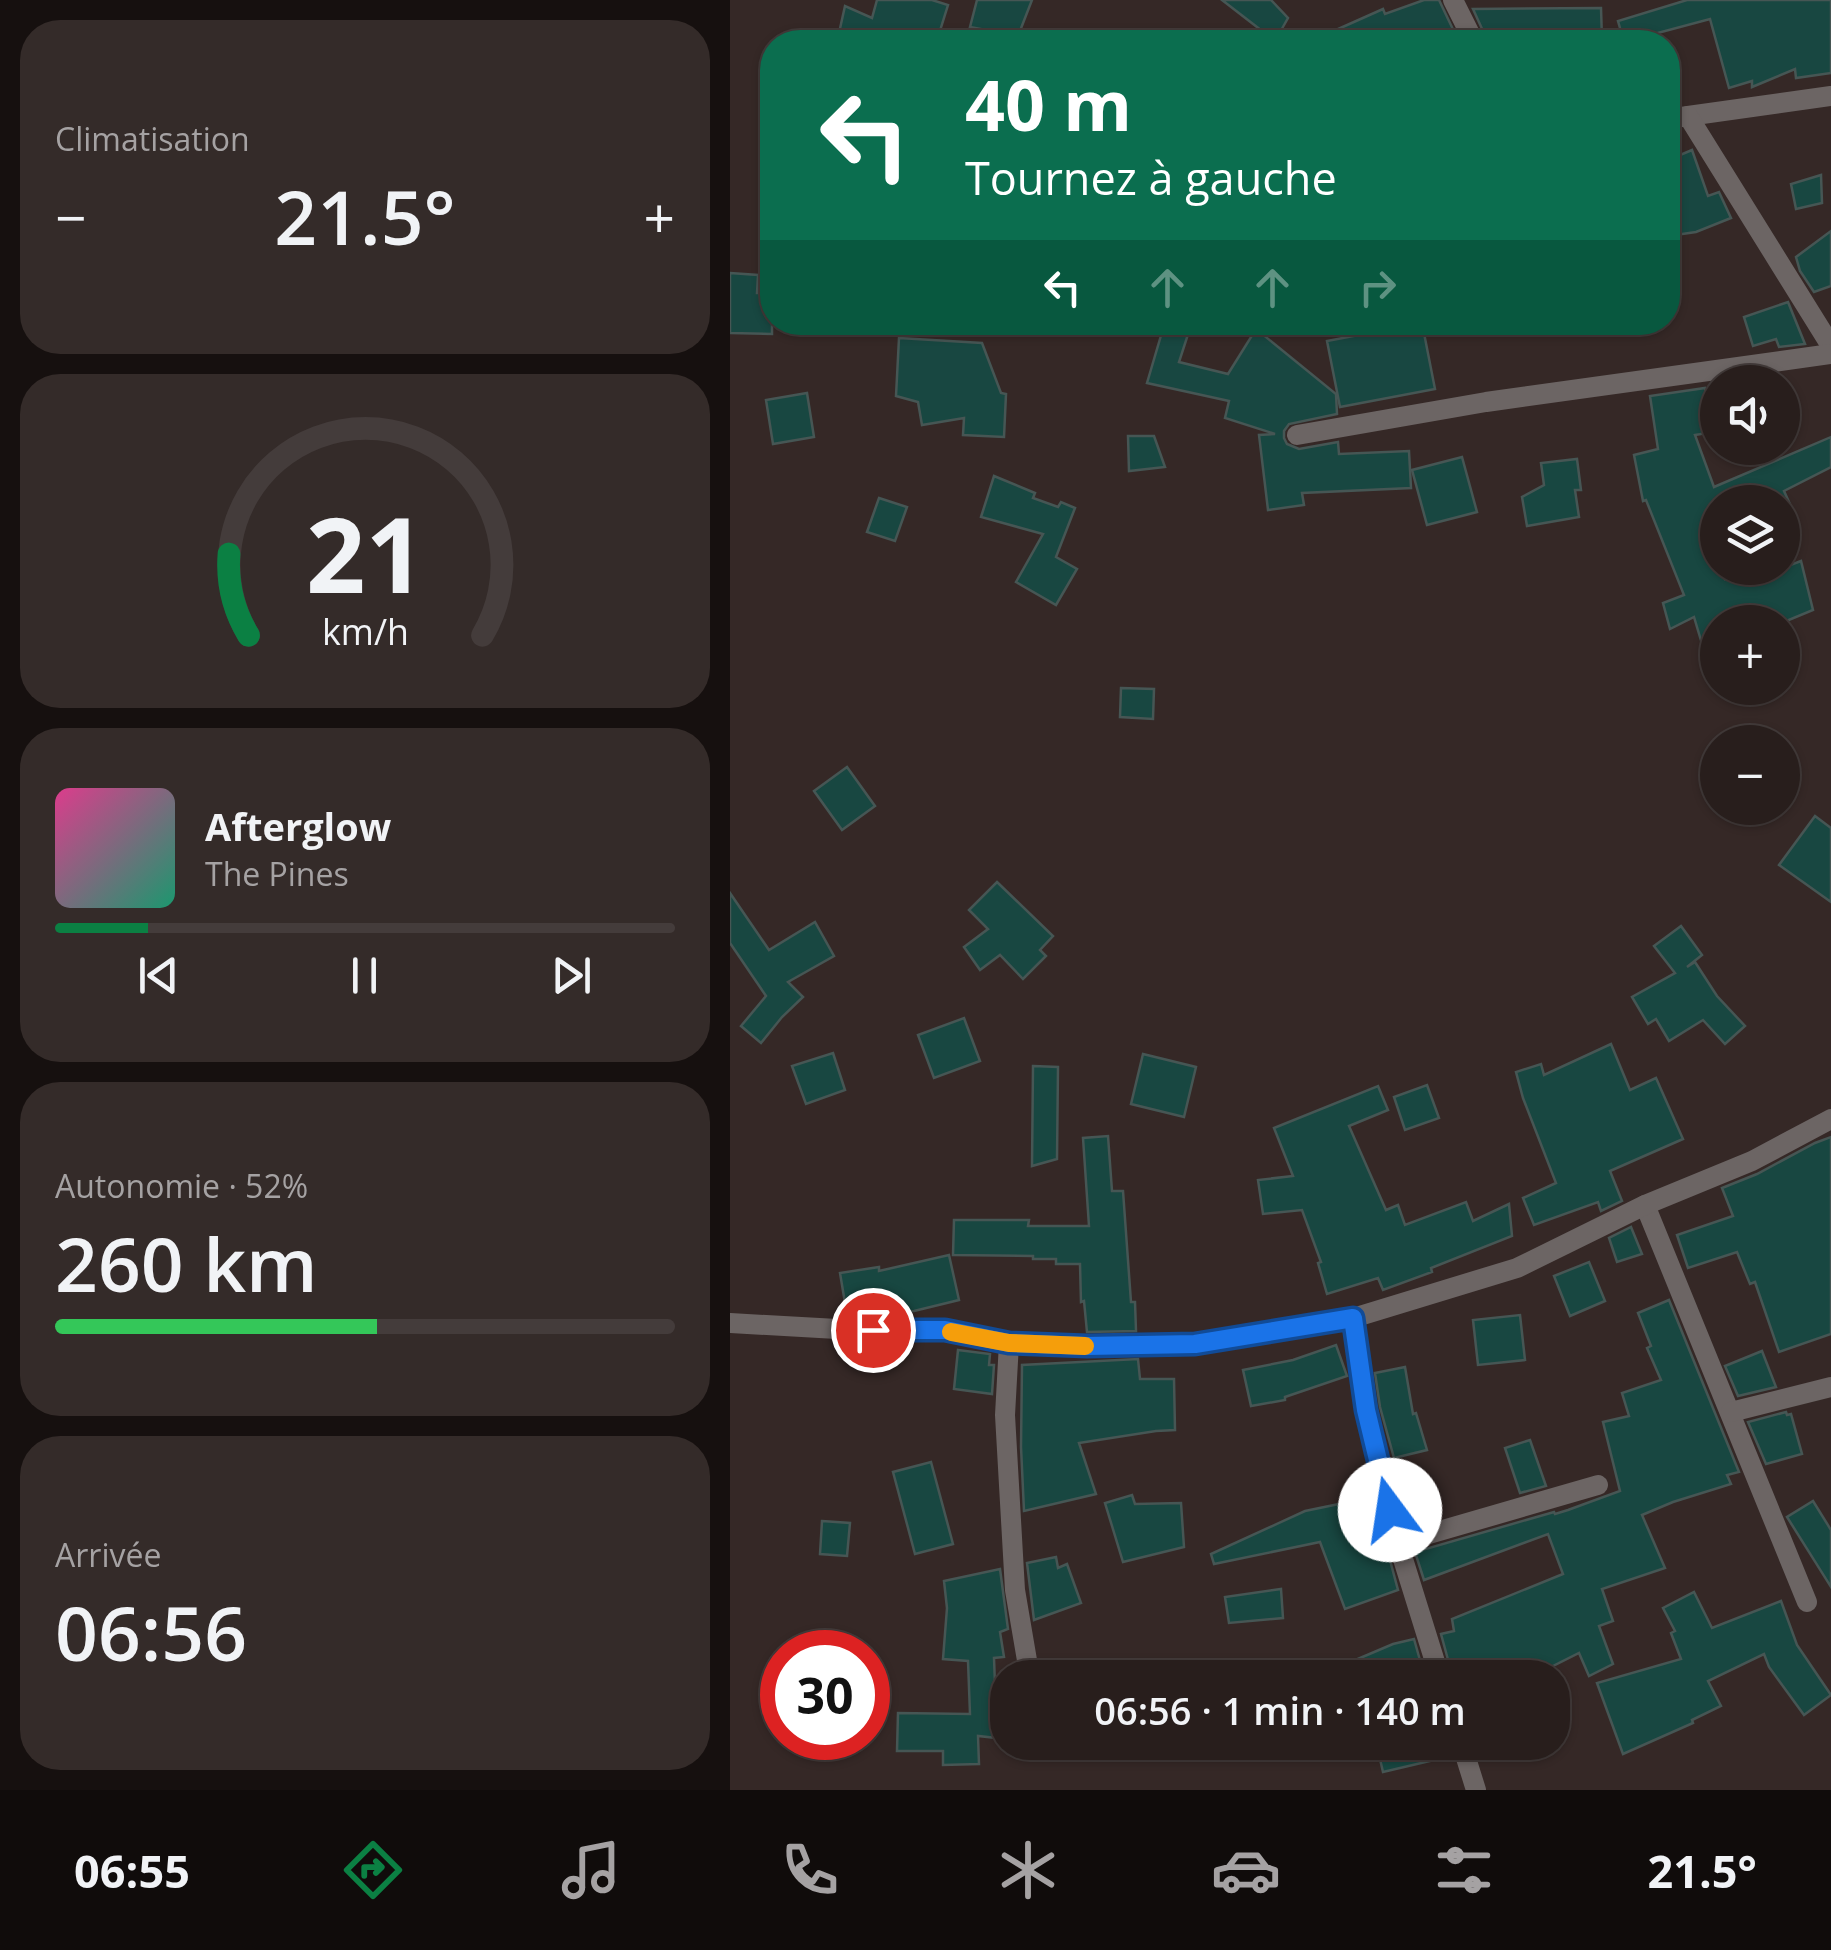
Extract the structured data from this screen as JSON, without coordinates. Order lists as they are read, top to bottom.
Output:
{
  "page": {
    "tile": [
      "Climatisation",
      ["Autonomie · 52%", "260 km"],
      ["Arrivée", "06:56"]
    ],
    "turn": ["40 m", "Tournez à gauche"],
    "heat": ["−", "21.5°", "+"],
    "map_buttons": ["+", "−"],
    "song": ["Afterglow", "The Pines"],
    "limit": "30",
    "trip": "06:56 · 1 min · 140 m",
    "tabs": ["06:55", "21.5°"],
    "gauge": ["21", "km/h"]
  }
}
